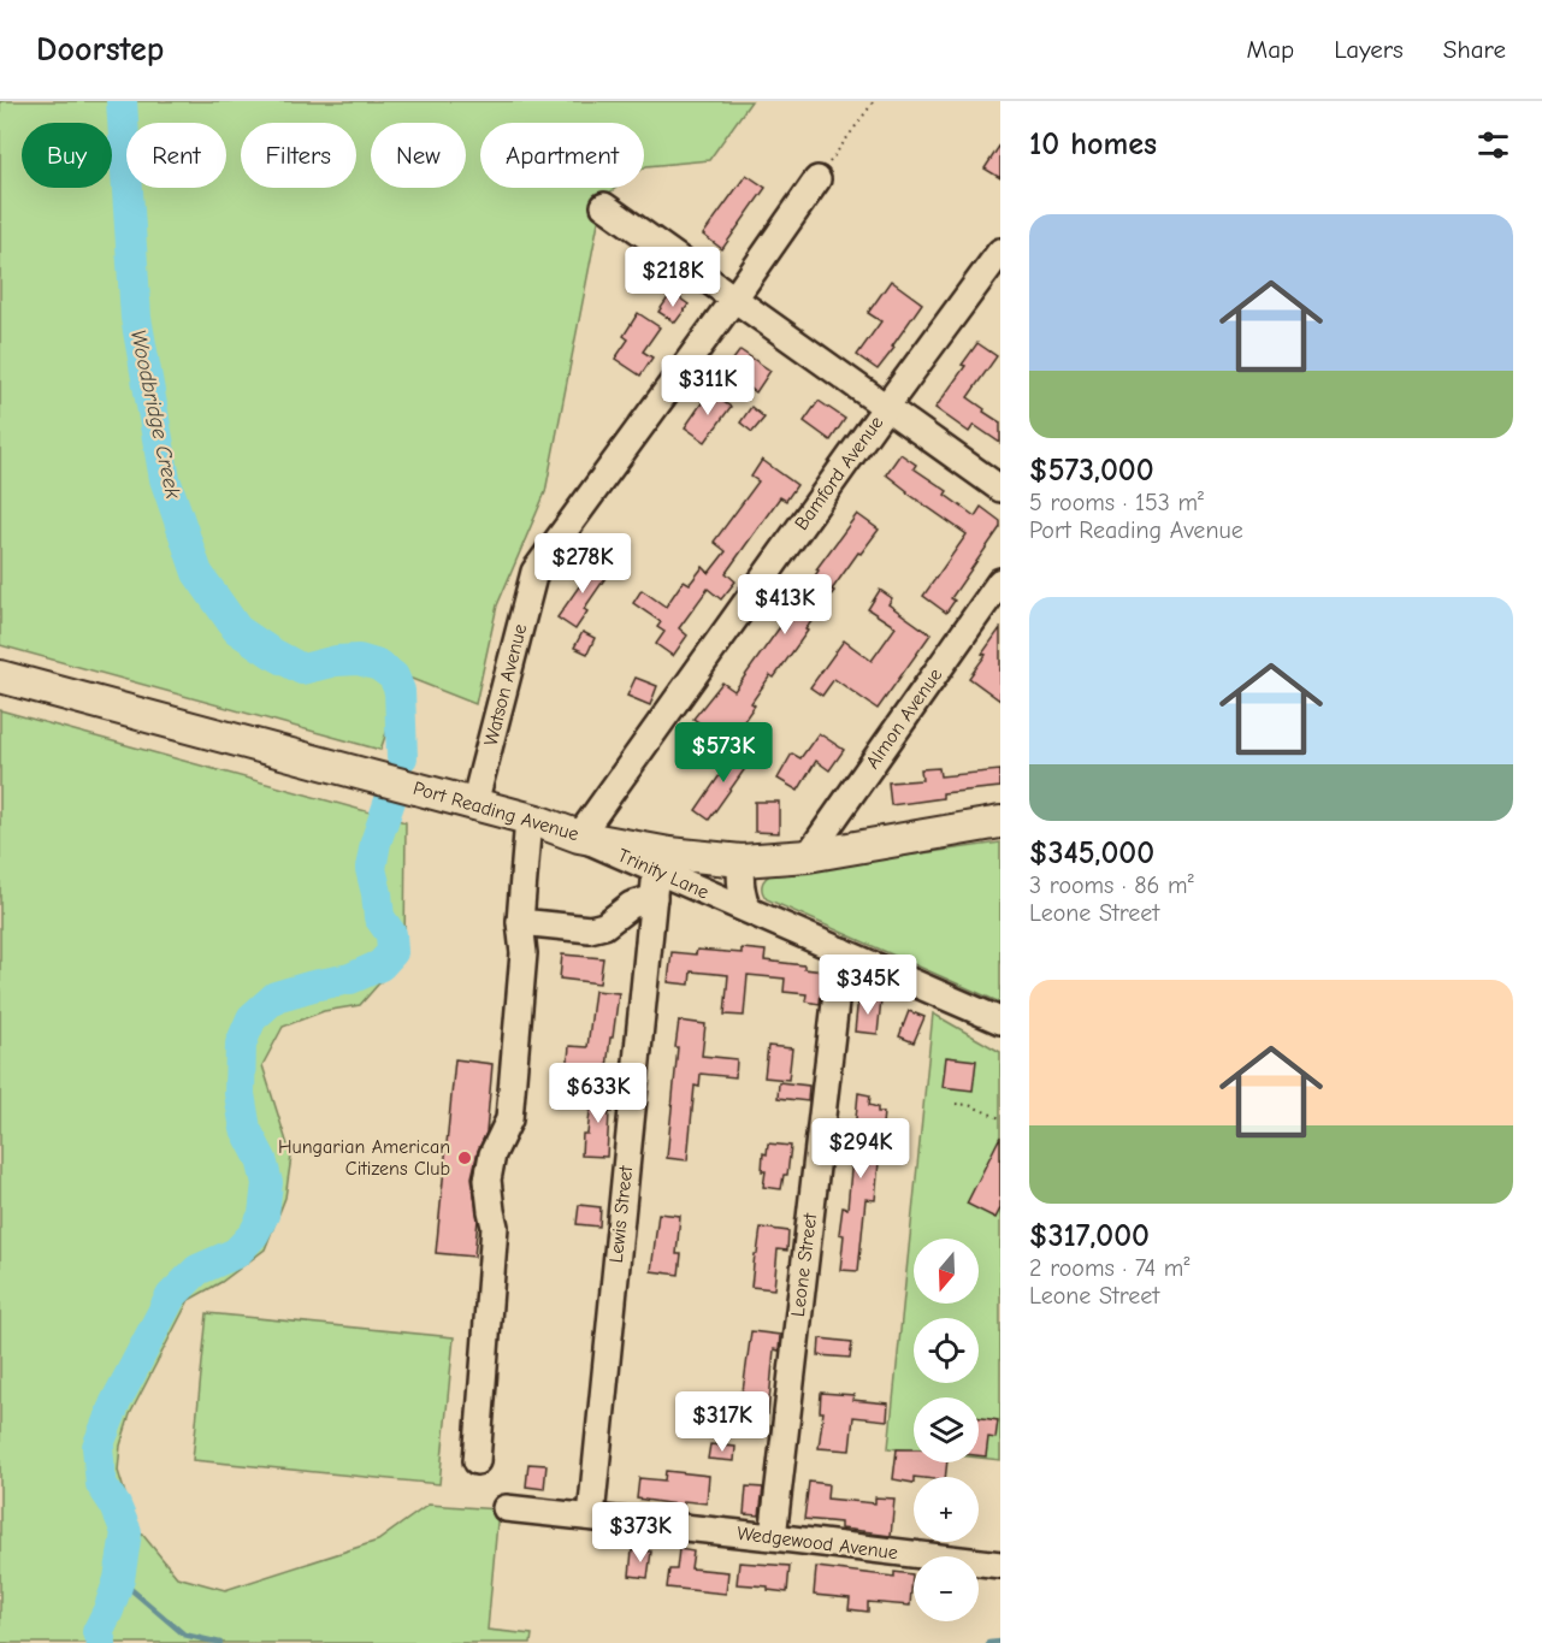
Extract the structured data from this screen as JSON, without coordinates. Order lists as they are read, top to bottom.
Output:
{
  "streets": {
    "main road": ["Port Reading Avenue"],
    "street": [
      "Bamford Avenue",
      "Watson Avenue",
      "Almon Avenue",
      "Trinity Lane",
      "Lewis Street",
      "Leone Street",
      "Wedgewood Avenue"
    ]
  },
  "crossings": [
    ["Bamford Avenue", "Port Reading Avenue"],
    ["Bamford Avenue", "Trinity Lane"],
    ["Watson Avenue", "Port Reading Avenue"],
    ["Almon Avenue", "Port Reading Avenue"],
    ["Port Reading Avenue", "Trinity Lane"],
    ["Trinity Lane", "Lewis Street"],
    ["Trinity Lane", "Leone Street"],
    ["Lewis Street", "Wedgewood Avenue"],
    ["Leone Street", "Wedgewood Avenue"]
  ],
  "water": ["Woodbridge Creek"],
  "places": ["Hungarian American Citizens Club"],
  "north": "bottom",
  "page": {
    "header": "Doorstep",
    "nav": ["Map", "Layers", "Share"],
    "heading": "10 homes",
    "chip": [
      "Buy",
      "Rent",
      "Filters",
      "New",
      "Apartment"
    ],
    "list": [
      {
        "name": "$573,000",
        "note": "5 rooms · 153 m² · Port Reading Avenue"
      },
      {
        "name": "$345,000",
        "note": "3 rooms · 86 m² · Leone Street"
      },
      {
        "name": "$317,000",
        "note": "2 rooms · 74 m² · Leone Street"
      }
    ],
    "price": [
      "$218K",
      "$311K",
      "$278K",
      "$413K",
      "$573K",
      "$345K",
      "$633K",
      "$294K",
      "$317K",
      "$373K"
    ],
    "map_buttons": ["+", "−"]
  }
}
